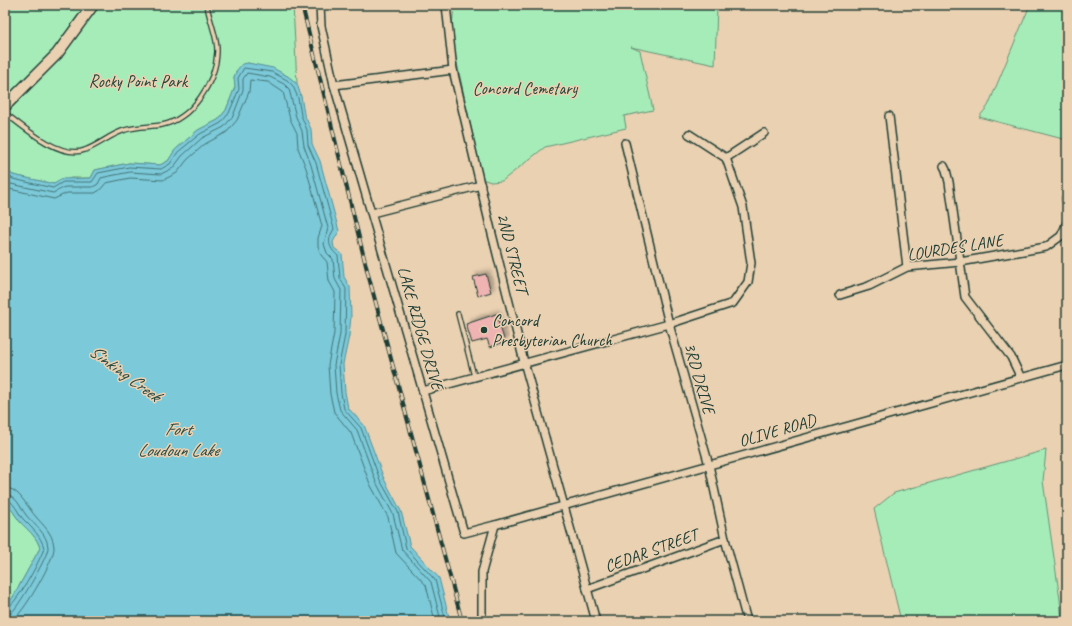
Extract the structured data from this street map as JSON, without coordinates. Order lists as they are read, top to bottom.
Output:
{
  "streets": {
    "street": [
      "LOURDES LANE",
      "2ND STREET",
      "LAKE RIDGE DRIVE",
      "3RD DRIVE",
      "OLIVE ROAD",
      "CEDAR STREET"
    ]
  },
  "crossings": [
    ["2ND STREET", "OLIVE ROAD"],
    ["2ND STREET", "CEDAR STREET"],
    ["LAKE RIDGE DRIVE", "OLIVE ROAD"],
    ["3RD DRIVE", "OLIVE ROAD"],
    ["3RD DRIVE", "CEDAR STREET"]
  ],
  "water": ["Sinking Creek", "Fort Loudoun Lake"],
  "parks": ["Rocky Point Park", "Concord Cemetary"],
  "places": ["Concord Presbyterian Church"]
}
